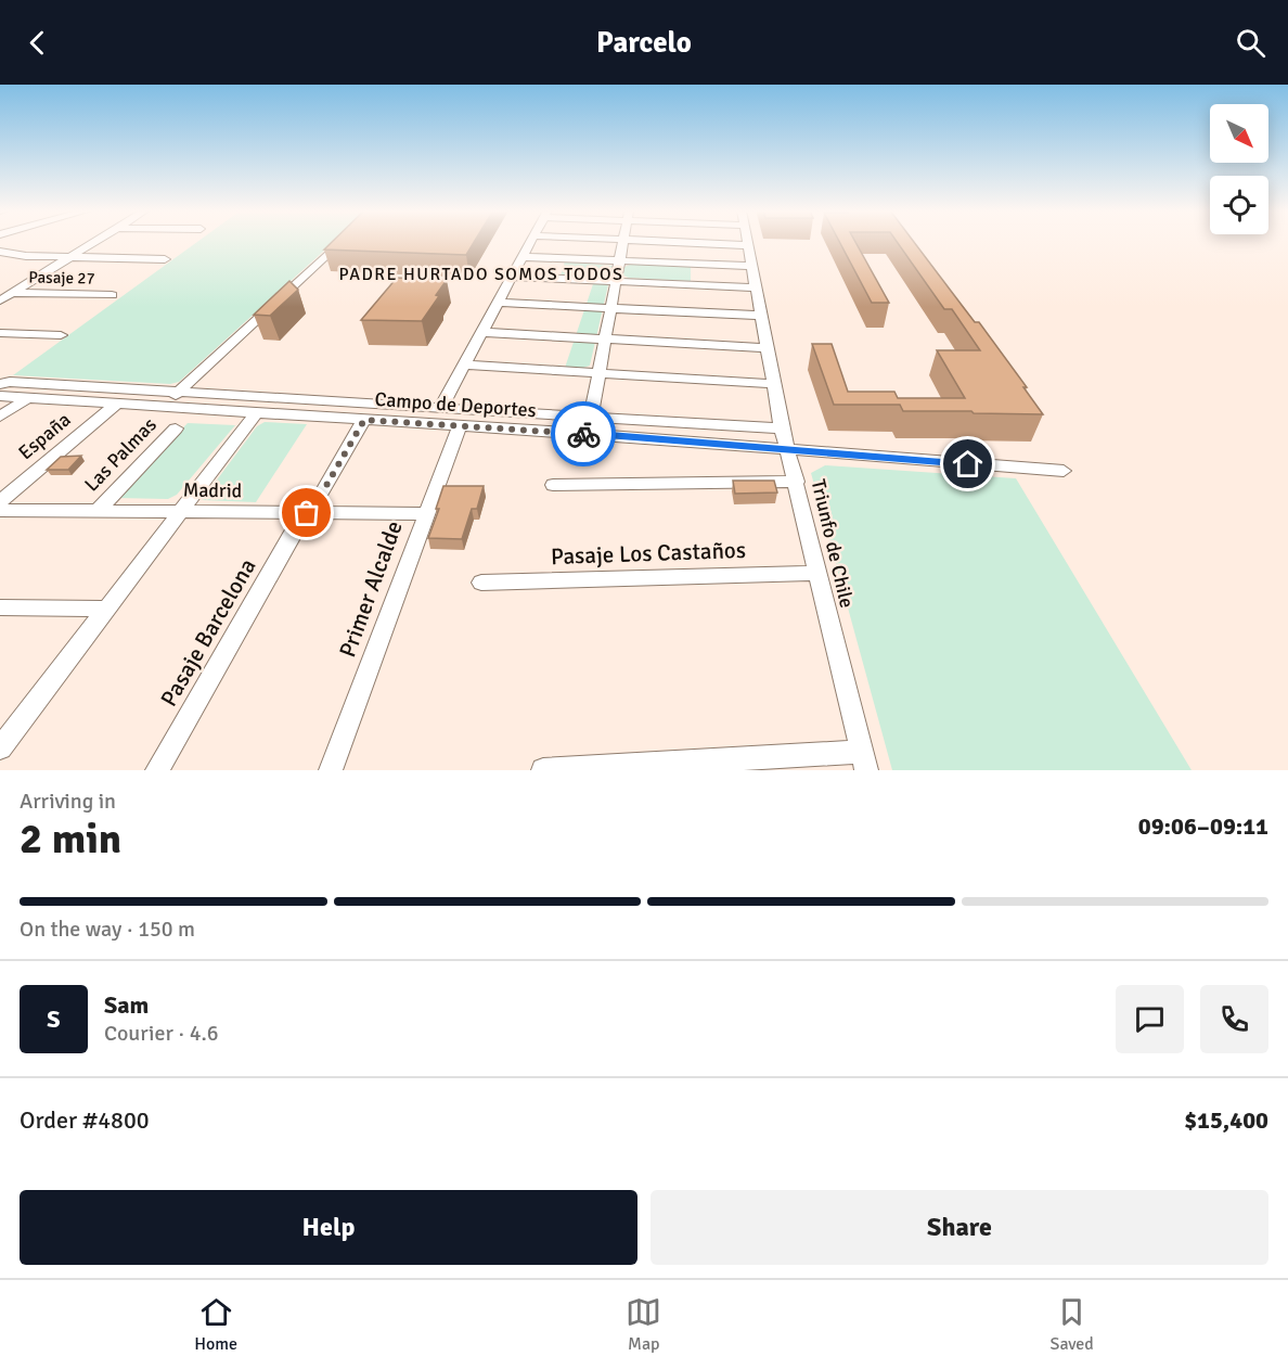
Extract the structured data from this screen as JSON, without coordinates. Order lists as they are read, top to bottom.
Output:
{
  "streets": {
    "street": [
      "Pasaje 27",
      "Campo de Deportes",
      "España",
      "Las Palmas",
      "Madrid",
      "Triunfo de Chile",
      "Pasaje Los Castaños",
      "Primer Alcalde",
      "Pasaje Barcelona"
    ]
  },
  "crossings": [
    ["Campo de Deportes", "España"],
    ["Campo de Deportes", "Triunfo de Chile"],
    ["Campo de Deportes", "Primer Alcalde"],
    ["Campo de Deportes", "Pasaje Barcelona"],
    ["Las Palmas", "Madrid"],
    ["Madrid", "Primer Alcalde"],
    ["Madrid", "Pasaje Barcelona"],
    ["Triunfo de Chile", "Pasaje Los Castaños"]
  ],
  "districts": ["PADRE HURTADO SOMOS TODOS"],
  "north": "bottom right",
  "page": {
    "header": "Parcelo",
    "heading": ["2 min", "Arriving in", "09:06–09:11"],
    "panel": [
      "Sam",
      "Courier · 4.6",
      "Order #4800",
      "$15,400"
    ],
    "bar": "On the way · 150 m",
    "round": "S",
    "buttons": ["Help", "Share"],
    "tabs": ["Home", "Map", "Saved"]
  }
}
